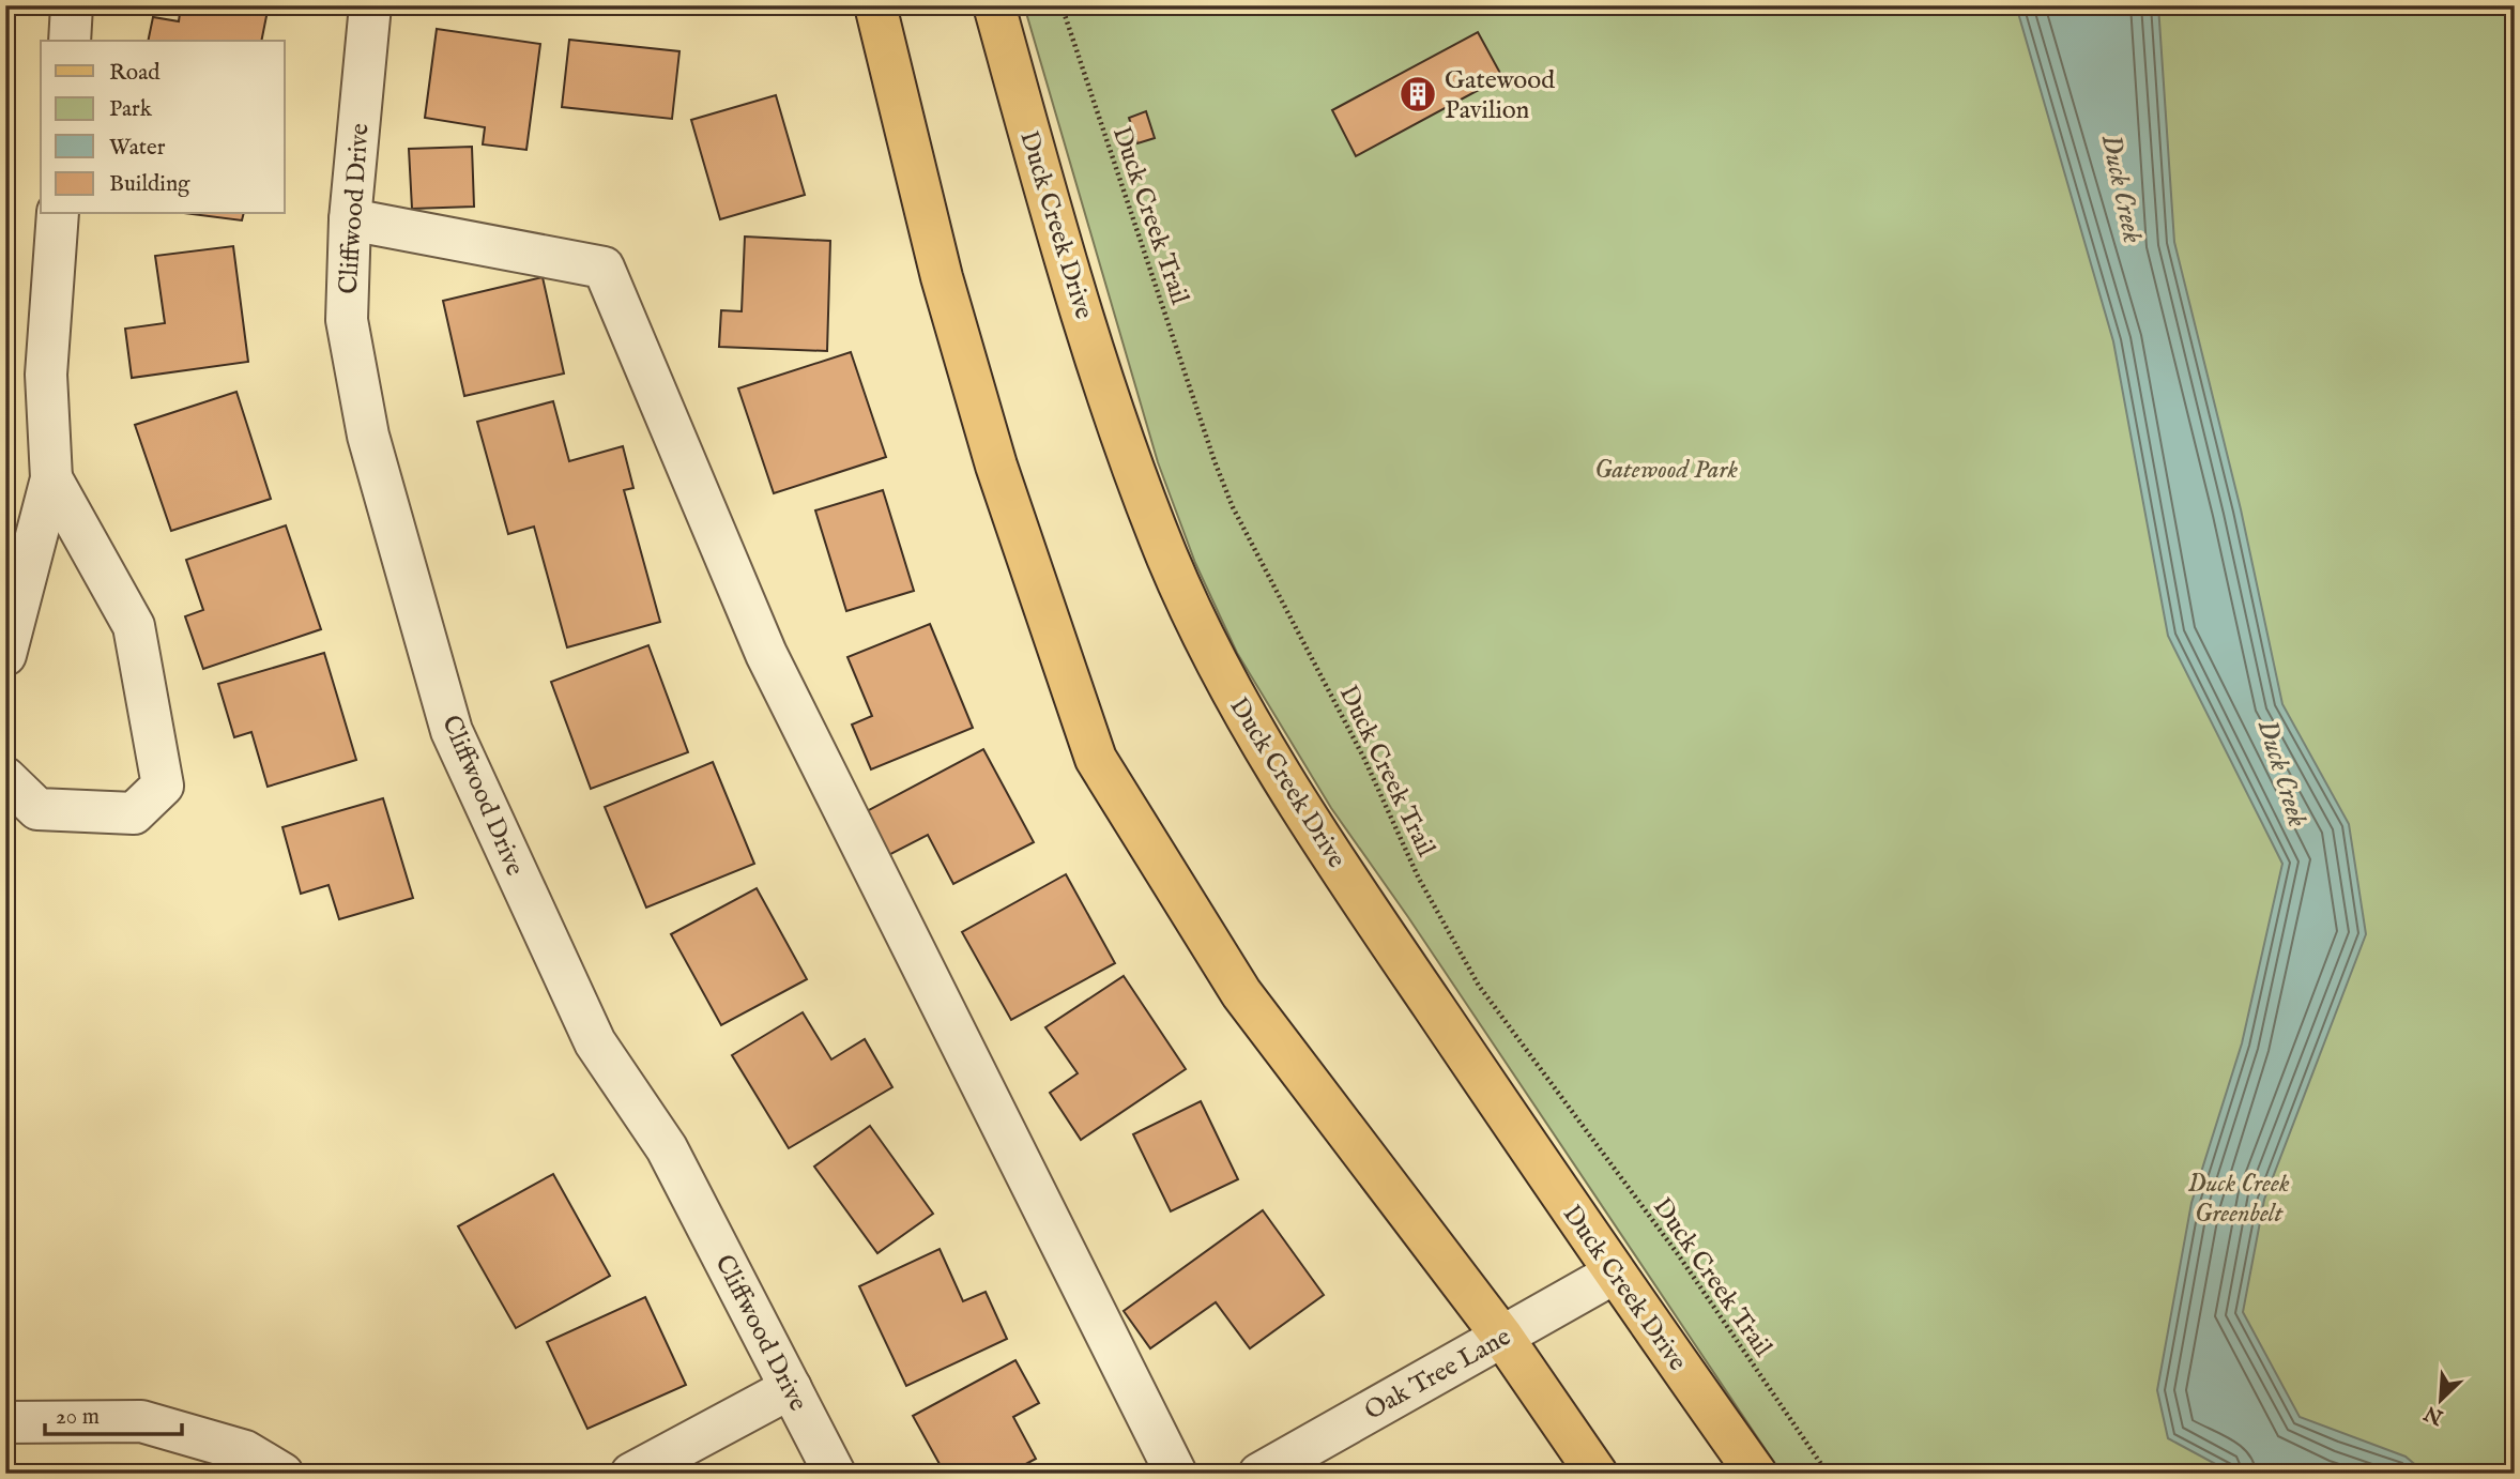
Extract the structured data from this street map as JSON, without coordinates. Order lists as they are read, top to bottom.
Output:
{
  "streets": {
    "main road": ["Duck Creek Drive"],
    "street": ["Cliffwood Drive", "Oak Tree Lane"],
    "path": ["Duck Creek Trail"]
  },
  "crossings": [
    ["Duck Creek Drive", "Oak Tree Lane"]
  ],
  "water": ["Duck Creek"],
  "parks": ["Gatewood Park", "Duck Creek Greenbelt"],
  "places": {
    "building": ["Gatewood Pavilion"]
  },
  "legend": [
    "Road",
    "Park",
    "Water",
    "Building"
  ],
  "scale_bar": "20 m",
  "north": "bottom left"
}
